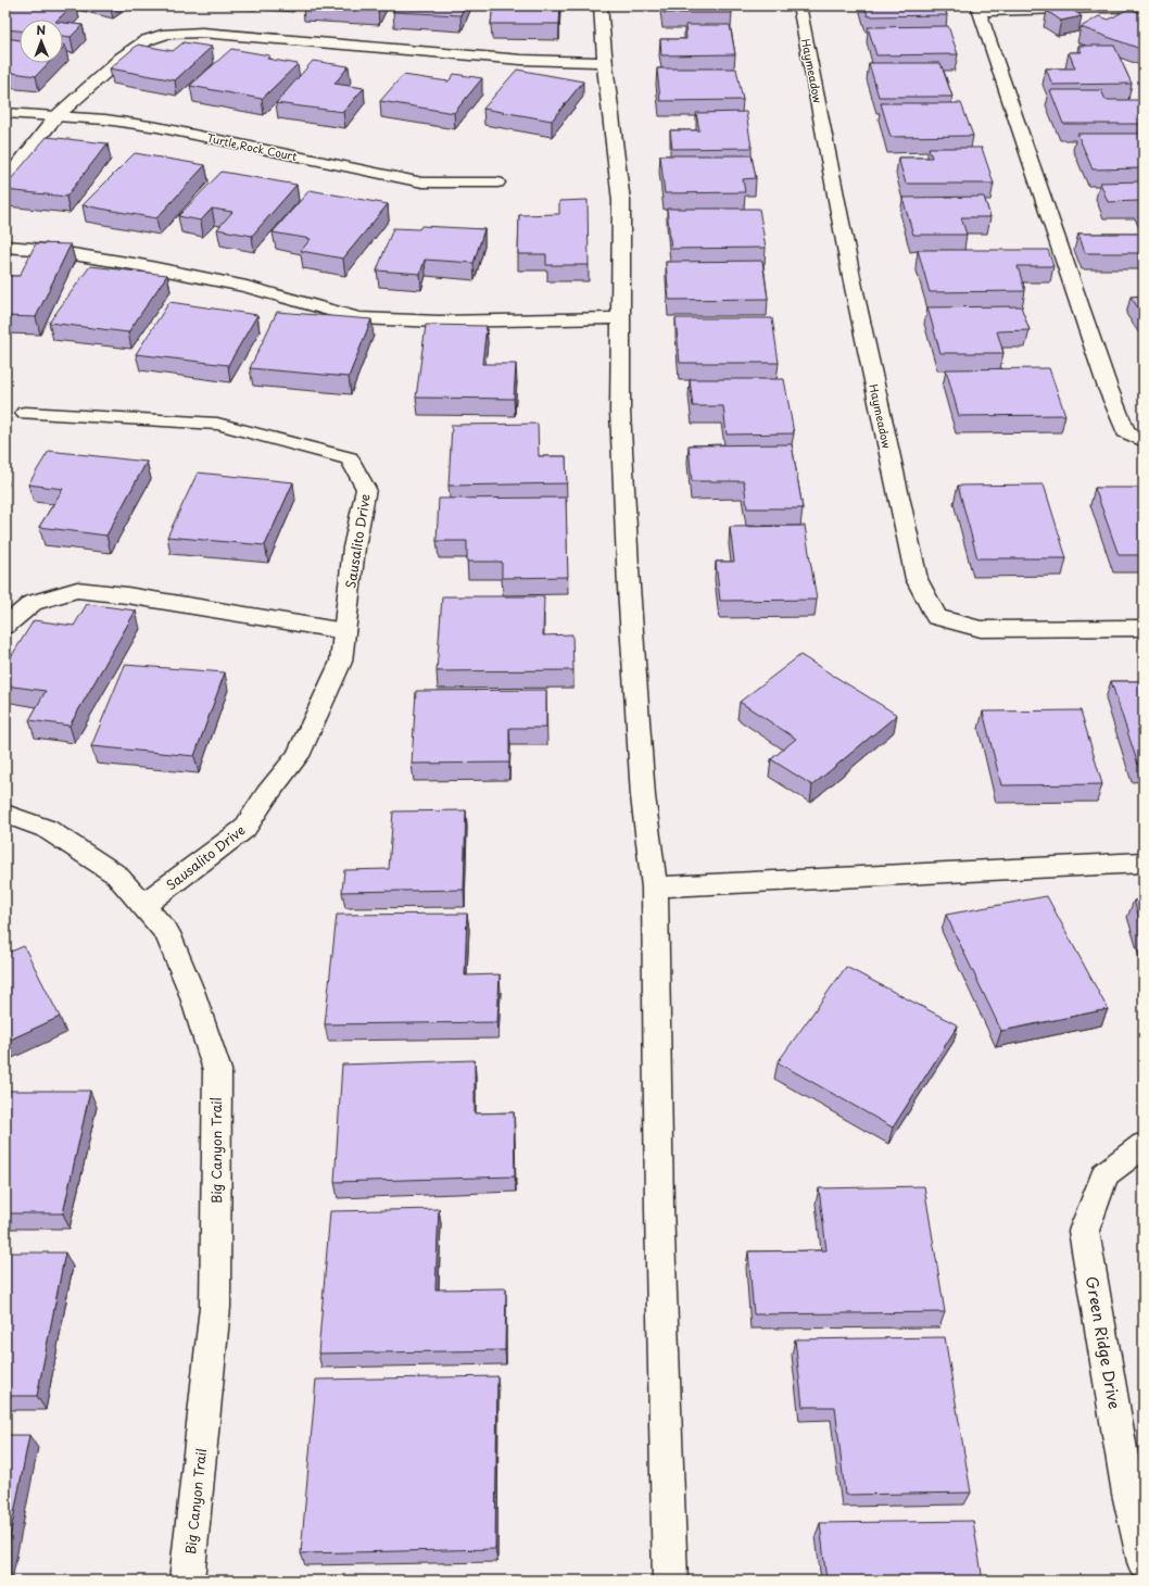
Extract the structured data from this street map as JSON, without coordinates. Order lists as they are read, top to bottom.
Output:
{
  "streets": {
    "street": [
      "Haymeadow",
      "Turtle Rock Court",
      "Sausalito Drive",
      "Big Canyon Trail",
      "Green Ridge Drive"
    ]
  },
  "crossings": [
    ["Sausalito Drive", "Big Canyon Trail"]
  ],
  "north": "top"
}
